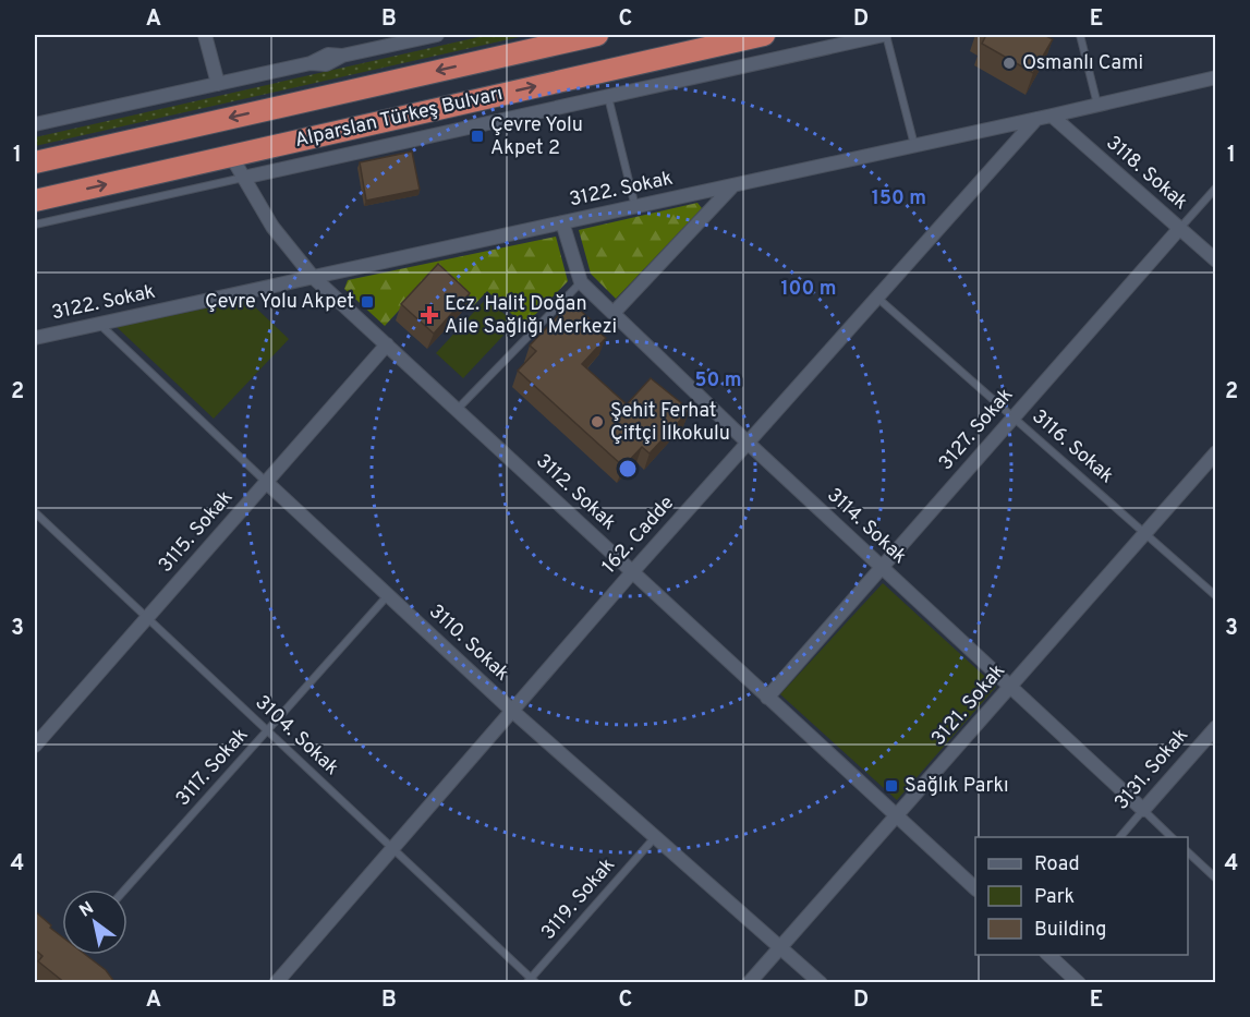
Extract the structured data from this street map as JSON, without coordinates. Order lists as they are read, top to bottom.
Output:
{
  "streets": {
    "highway": ["Alparslan Türkeş Bulvarı"],
    "street": [
      "3118. Sokak",
      "3122. Sokak",
      "3127. Sokak",
      "3112. Sokak",
      "3114. Sokak",
      "3115. Sokak",
      "162. Cadde",
      "3110. Sokak",
      "3121. Sokak",
      "3131. Sokak"
    ],
    "lane": [
      "3116. Sokak",
      "3104. Sokak",
      "3117. Sokak",
      "3119. Sokak"
    ]
  },
  "crossings": [
    ["Alparslan Türkeş Bulvarı", "3112. Sokak"],
    ["3118. Sokak", "3122. Sokak"],
    ["3118. Sokak", "3127. Sokak"],
    ["3122. Sokak", "3112. Sokak"],
    ["3122. Sokak", "3114. Sokak"],
    ["3122. Sokak", "162. Cadde"],
    ["3122. Sokak", "3110. Sokak"],
    ["3127. Sokak", "3116. Sokak"],
    ["3127. Sokak", "3112. Sokak"],
    ["3127. Sokak", "3114. Sokak"],
    ["3116. Sokak", "162. Cadde"],
    ["3116. Sokak", "3121. Sokak"],
    ["3112. Sokak", "3115. Sokak"],
    ["3112. Sokak", "162. Cadde"],
    ["3112. Sokak", "3121. Sokak"],
    ["3114. Sokak", "162. Cadde"],
    ["3114. Sokak", "3121. Sokak"],
    ["3114. Sokak", "3131. Sokak"],
    ["3115. Sokak", "3110. Sokak"],
    ["3115. Sokak", "3104. Sokak"],
    ["162. Cadde", "3110. Sokak"],
    ["162. Cadde", "3104. Sokak"],
    ["3110. Sokak", "3121. Sokak"],
    ["3110. Sokak", "3117. Sokak"],
    ["3110. Sokak", "3119. Sokak"],
    ["3104. Sokak", "3117. Sokak"],
    ["3104. Sokak", "3119. Sokak"]
  ],
  "places": {
    "other": ["Osmanlı Cami", "Şehit Ferhat Çiftçi İlkokulu"],
    "transit": ["Çevre Yolu Akpet 2", "Çevre Yolu Akpet", "Sağlık Parkı"],
    "health": ["Ecz. Halit Doğan Aile Sağlığı Merkezi"]
  },
  "legend": ["Road", "Park", "Building"],
  "north": "top left",
  "grid": {
    "columns": [
      "A",
      "B",
      "C",
      "D",
      "E"
    ],
    "rows": [
      "1",
      "2",
      "3",
      "4"
    ]
  },
  "rings": ["150 m", "100 m", "50 m"]
}
